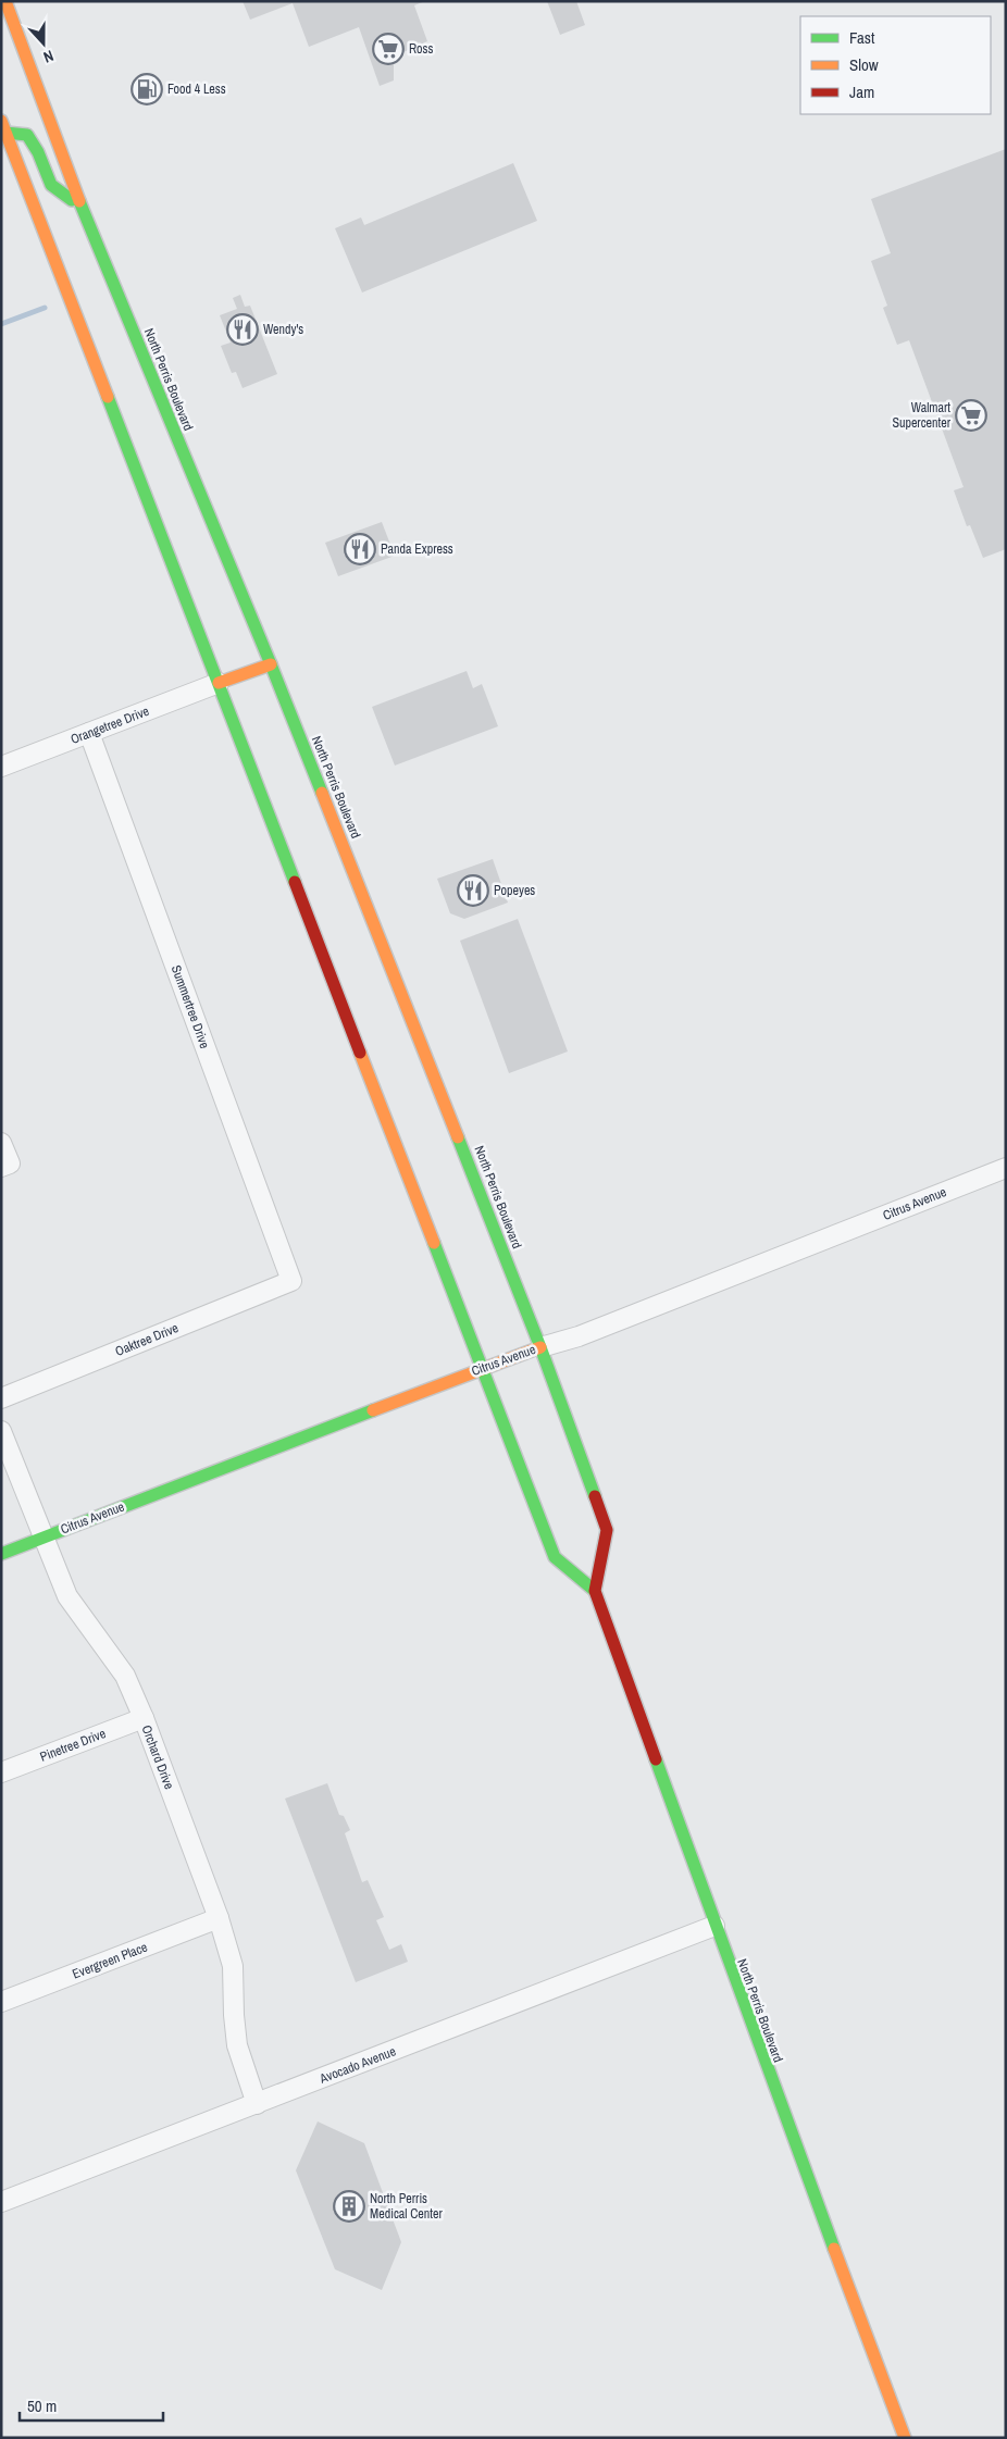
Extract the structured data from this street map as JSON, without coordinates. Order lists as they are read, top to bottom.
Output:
{
  "streets": {
    "main road": ["North Perris Boulevard", "Citrus Avenue"],
    "street": [
      "Orangetree Drive",
      "Summertree Drive",
      "Oaktree Drive",
      "Pinetree Drive",
      "Orchard Drive",
      "Evergreen Place",
      "Avocado Avenue"
    ]
  },
  "crossings": [
    ["North Perris Boulevard", "Citrus Avenue"],
    ["North Perris Boulevard", "Avocado Avenue"],
    ["Orangetree Drive", "Summertree Drive"],
    ["Summertree Drive", "Oaktree Drive"],
    ["Citrus Avenue", "Orchard Drive"],
    ["Pinetree Drive", "Orchard Drive"],
    ["Orchard Drive", "Evergreen Place"],
    ["Orchard Drive", "Avocado Avenue"]
  ],
  "places": {
    "supermarket": ["Ross", "Walmart Supercenter"],
    "fuel station": ["Food 4 Less"],
    "restaurant": ["Wendy's", "Panda Express", "Popeyes"],
    "building": ["North Perris Medical Center"]
  },
  "legend": ["Fast", "Slow", "Jam"],
  "scale_bar": "50 m",
  "north": "bottom"
}
